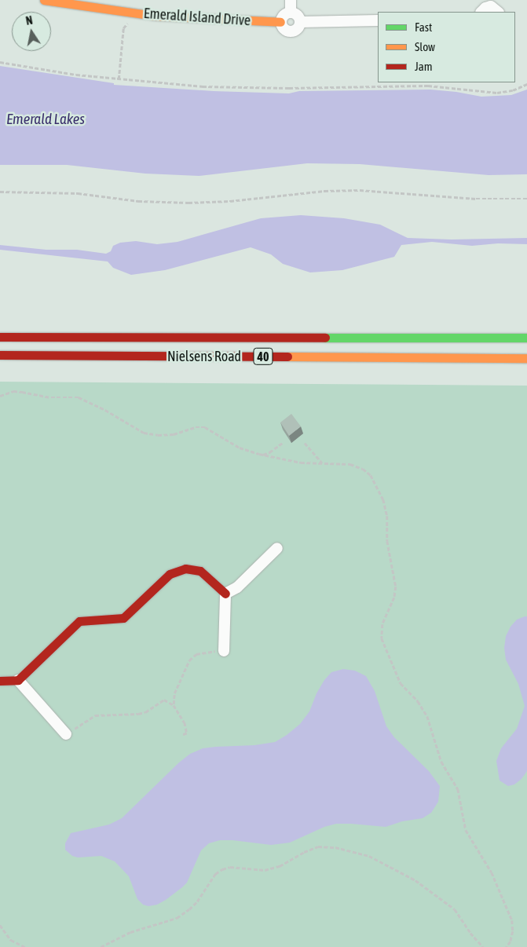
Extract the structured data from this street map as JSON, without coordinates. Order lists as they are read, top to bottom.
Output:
{
  "streets": {
    "main road": ["Emerald Island Drive", "Nielsens Road", "40"]
  },
  "water": ["Emerald Lakes"],
  "legend": ["Fast", "Slow", "Jam"],
  "north": "top"
}
